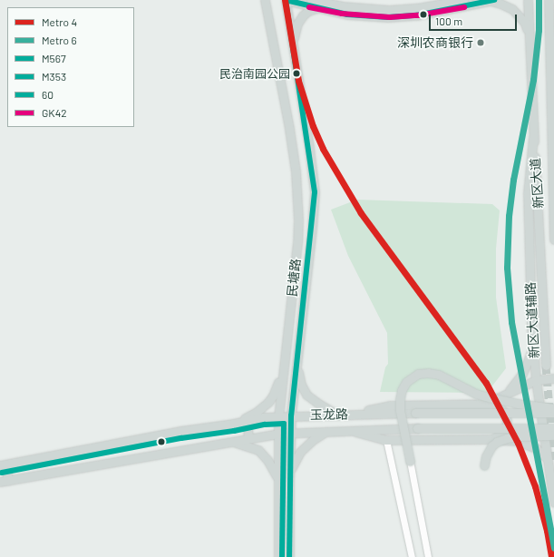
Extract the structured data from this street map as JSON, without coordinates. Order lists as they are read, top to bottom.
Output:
{
  "streets": {
    "main road": [
      "新区大道",
      "民塘路",
      "新区大道辅路",
      "玉龙路"
    ]
  },
  "crossings": [
    ["新区大道", "新区大道辅路"],
    ["民塘路", "玉龙路"]
  ],
  "places": ["深圳农商银行", "民治南园公园"],
  "lines": [
    "metro line 4",
    "metro line 6",
    "transit line M567",
    "transit line 60",
    "transit line GK42",
    "transit line M353"
  ],
  "legend": [
    "Metro 4",
    "Metro 6",
    "M567",
    "M353",
    "60",
    "GK42"
  ],
  "scale_bar": "100 m"
}
